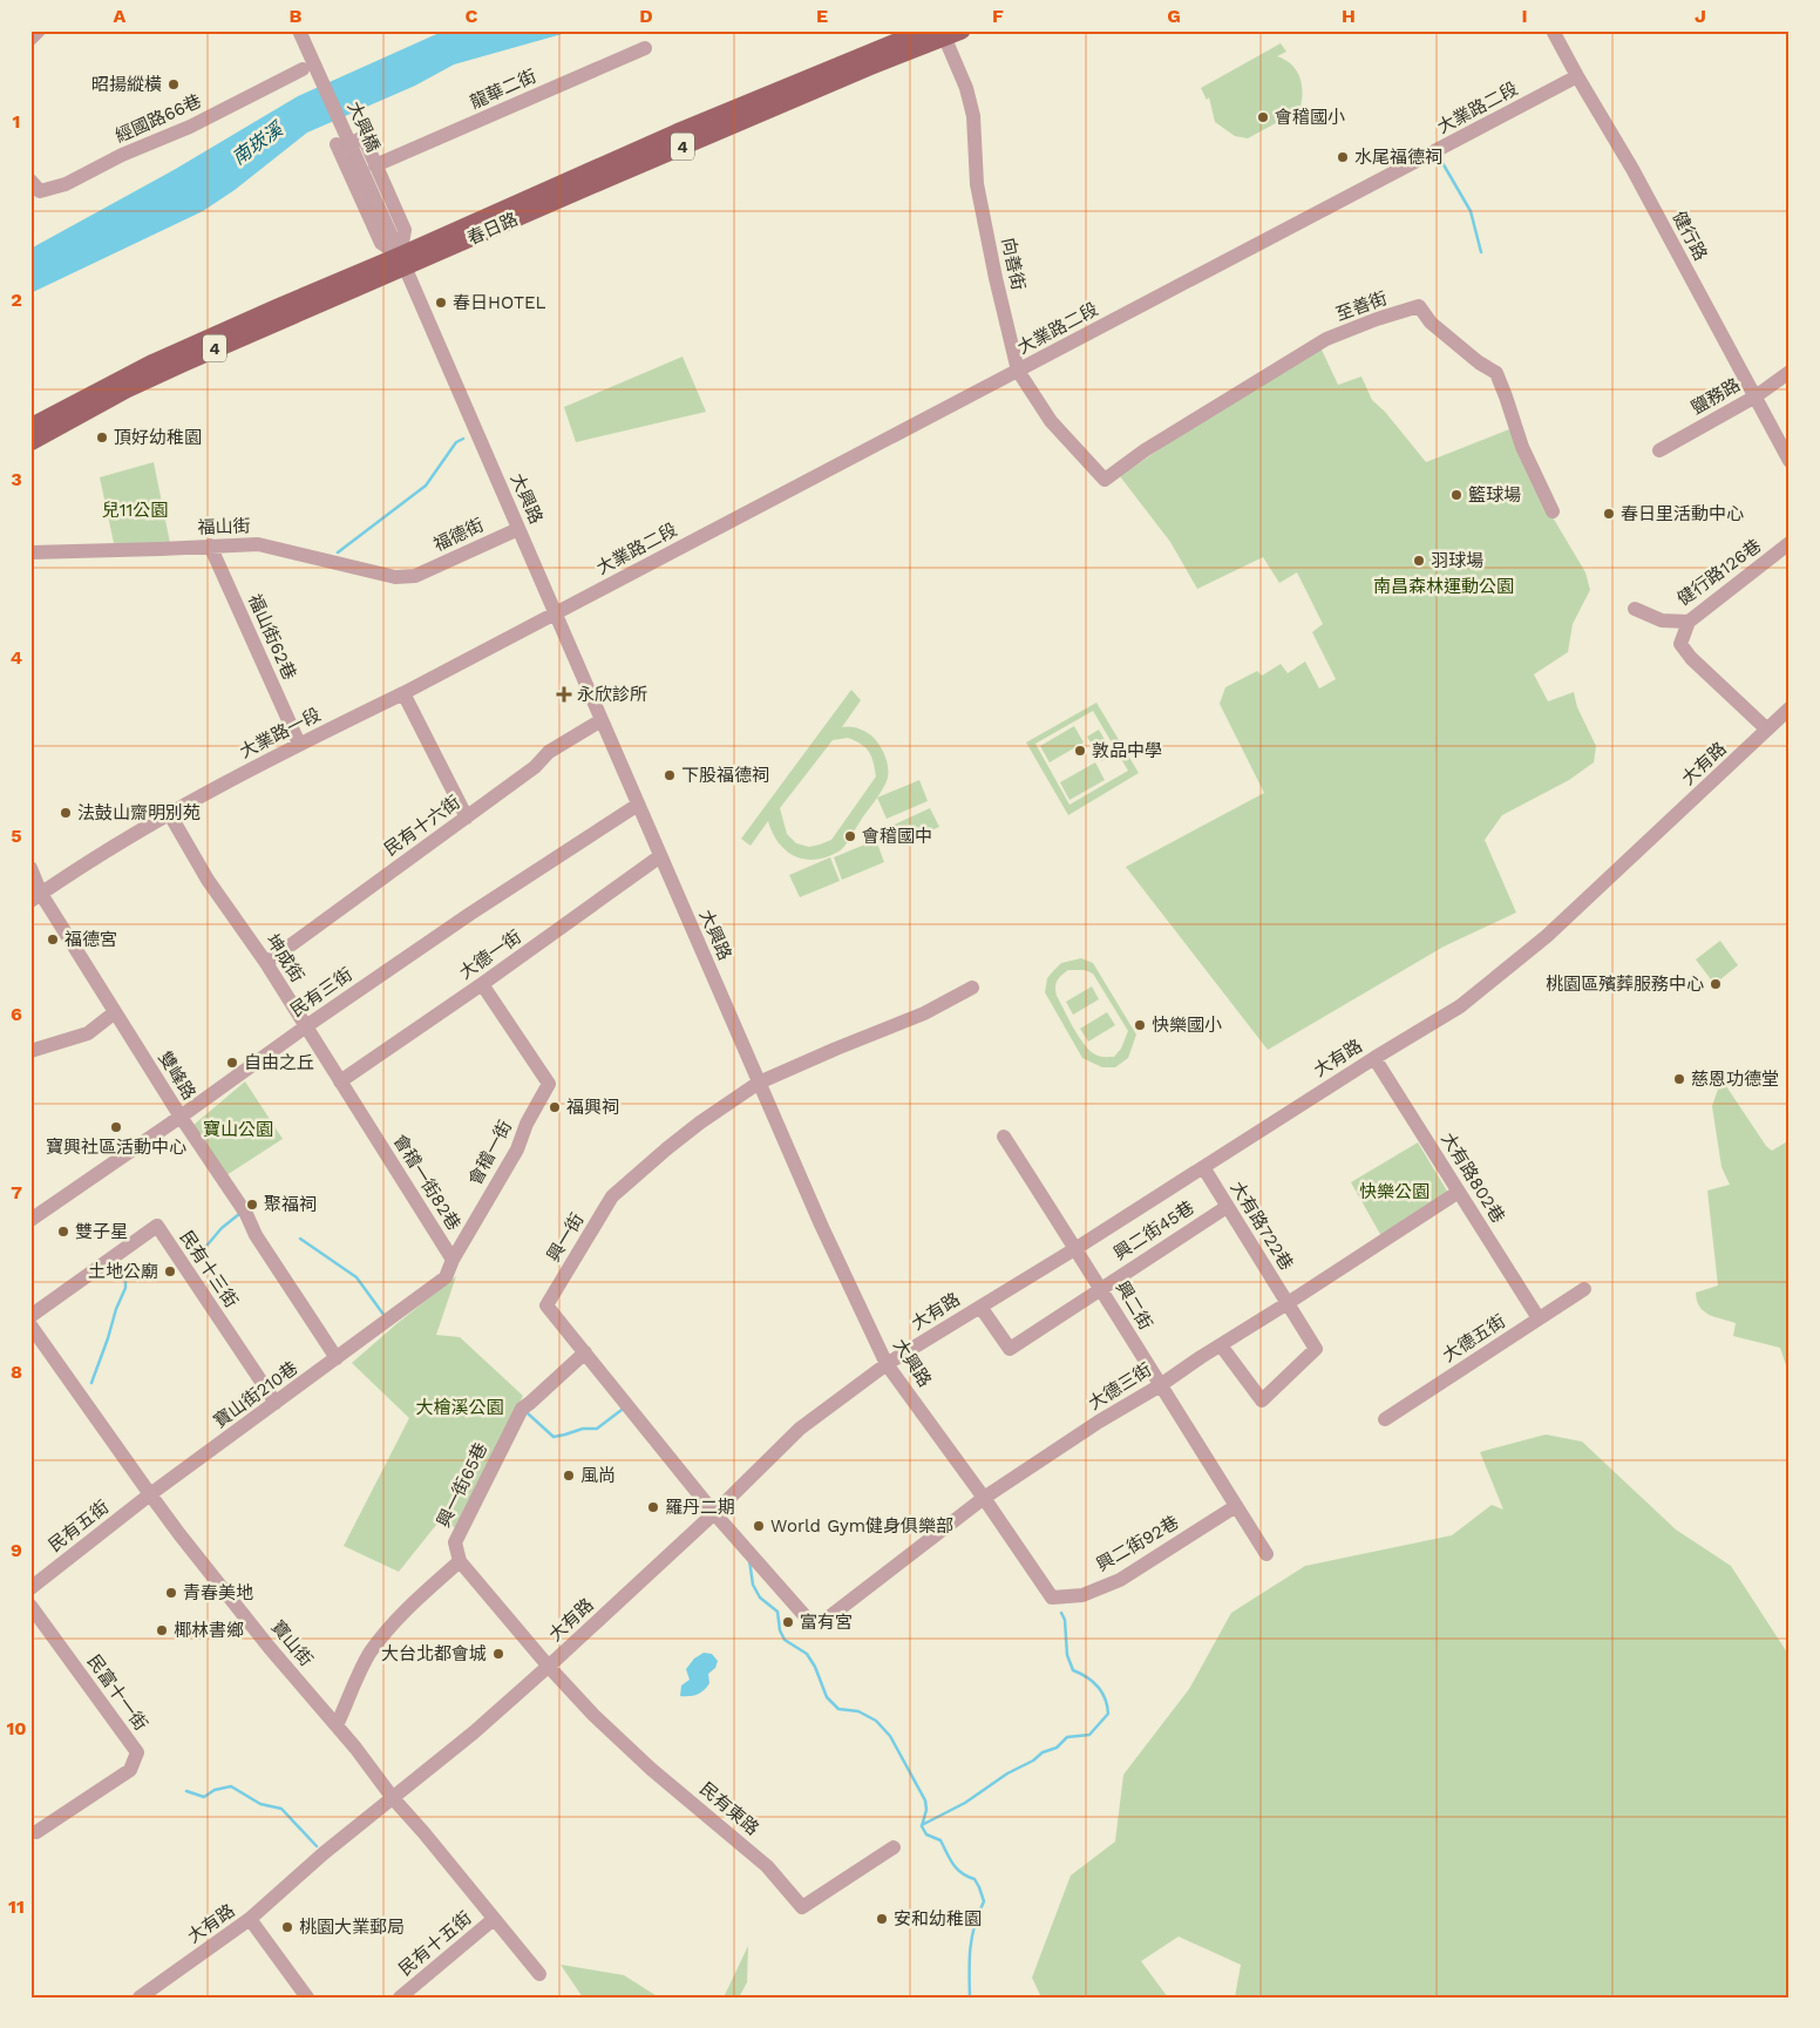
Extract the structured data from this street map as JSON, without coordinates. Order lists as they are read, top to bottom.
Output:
{
  "streets": {
    "main road": ["4", "春日路"],
    "street": [
      "龍華二街",
      "大業路二段",
      "經國路66巷",
      "大興橋",
      "健行路",
      "向善街",
      "至善街",
      "鹽務路",
      "大興路",
      "福山街",
      "福德街",
      "健行路126巷",
      "福山街62巷",
      "大業路一段",
      "大有路",
      "民有十六街",
      "大德一街",
      "坤成街",
      "民有三街",
      "雙峰路",
      "會稽一街",
      "大有路802巷",
      "會稽一街82巷",
      "大有路722巷",
      "興二街45巷",
      "興一街",
      "民有十三街",
      "興二街",
      "大德五街",
      "大德三街",
      "寶山街210巷",
      "興一街65巷",
      "民有五街",
      "興二街92巷",
      "寶山街",
      "民富十一街",
      "民有東路",
      "民有十五街"
    ]
  },
  "crossings": [
    ["大業路二段", "健行路"],
    ["大業路二段", "向善街"],
    ["大業路二段", "大興路"],
    ["大業路二段", "大業路一段"],
    ["大興橋", "春日路"],
    ["大興橋", "大興路"],
    ["春日路", "向善街"],
    ["春日路", "大興路"],
    ["健行路", "鹽務路"],
    ["向善街", "至善街"],
    ["大興路", "福德街"],
    ["大興路", "大業路一段"],
    ["大興路", "大有路"],
    ["大興路", "民有十六街"],
    ["大興路", "大德一街"],
    ["大興路", "民有三街"],
    ["大興路", "興一街"],
    ["大興路", "大德三街"],
    ["大興路", "興二街92巷"],
    ["福山街", "福德街"],
    ["福山街", "福山街62巷"],
    ["福山街62巷", "大業路一段"],
    ["大業路一段", "坤成街"],
    ["大業路一段", "雙峰路"],
    ["大有路", "大有路802巷"],
    ["大有路", "大有路722巷"],
    ["大有路", "興二街45巷"],
    ["大有路", "興一街"],
    ["大有路", "興二街"],
    ["大有路", "寶山街"],
    ["大有路", "民有東路"],
    ["民有十六街", "坤成街"],
    ["大德一街", "坤成街"],
    ["大德一街", "會稽一街"],
    ["坤成街", "民有三街"],
    ["坤成街", "會稽一街82巷"],
    ["民有三街", "雙峰路"],
    ["雙峰路", "寶山街210巷"],
    ["會稽一街", "會稽一街82巷"],
    ["會稽一街", "寶山街210巷"],
    ["大有路802巷", "大德五街"],
    ["大有路802巷", "大德三街"],
    ["大有路722巷", "興二街45巷"],
    ["大有路722巷", "大德三街"],
    ["興二街45巷", "興二街"],
    ["興一街", "大德三街"],
    ["興一街", "興一街65巷"],
    ["民有十三街", "寶山街210巷"],
    ["興二街", "大德三街"],
    ["興二街", "興二街92巷"],
    ["寶山街210巷", "民有五街"],
    ["寶山街210巷", "寶山街"],
    ["民有五街", "寶山街"],
    ["寶山街", "民有十五街"]
  ],
  "water": ["南崁溪"],
  "parks": [
    "兒11公園",
    "南昌森林運動公園",
    "寶山公園",
    "快樂公園",
    "大檜溪公園"
  ],
  "places": {
    "other": [
      "昭揚縱橫",
      "會稽國小",
      "水尾福德祠",
      "春日HOTEL",
      "頂好幼稚園",
      "籃球場",
      "春日里活動中心",
      "羽球場",
      "敦品中學",
      "下股福德祠",
      "法鼓山齋明別苑",
      "會稽國中",
      "福德宮",
      "桃園區殯葬服務中心",
      "快樂國小",
      "自由之丘",
      "慈恩功德堂",
      "福興祠",
      "寶興社區活動中心",
      "聚福祠",
      "雙子星",
      "土地公廟",
      "風尚",
      "羅丹二期",
      "World Gym健身俱樂部",
      "青春美地",
      "富有宮",
      "椰林書鄉",
      "大台北都會城",
      "安和幼稚園",
      "桃園大業郵局"
    ],
    "health": ["永欣診所"]
  },
  "grid": {
    "columns": [
      "A",
      "B",
      "C",
      "D",
      "E",
      "F",
      "G",
      "H",
      "I",
      "J"
    ],
    "rows": [
      "1",
      "2",
      "3",
      "4",
      "5",
      "6",
      "7",
      "8",
      "9",
      "10",
      "11"
    ]
  }
}
